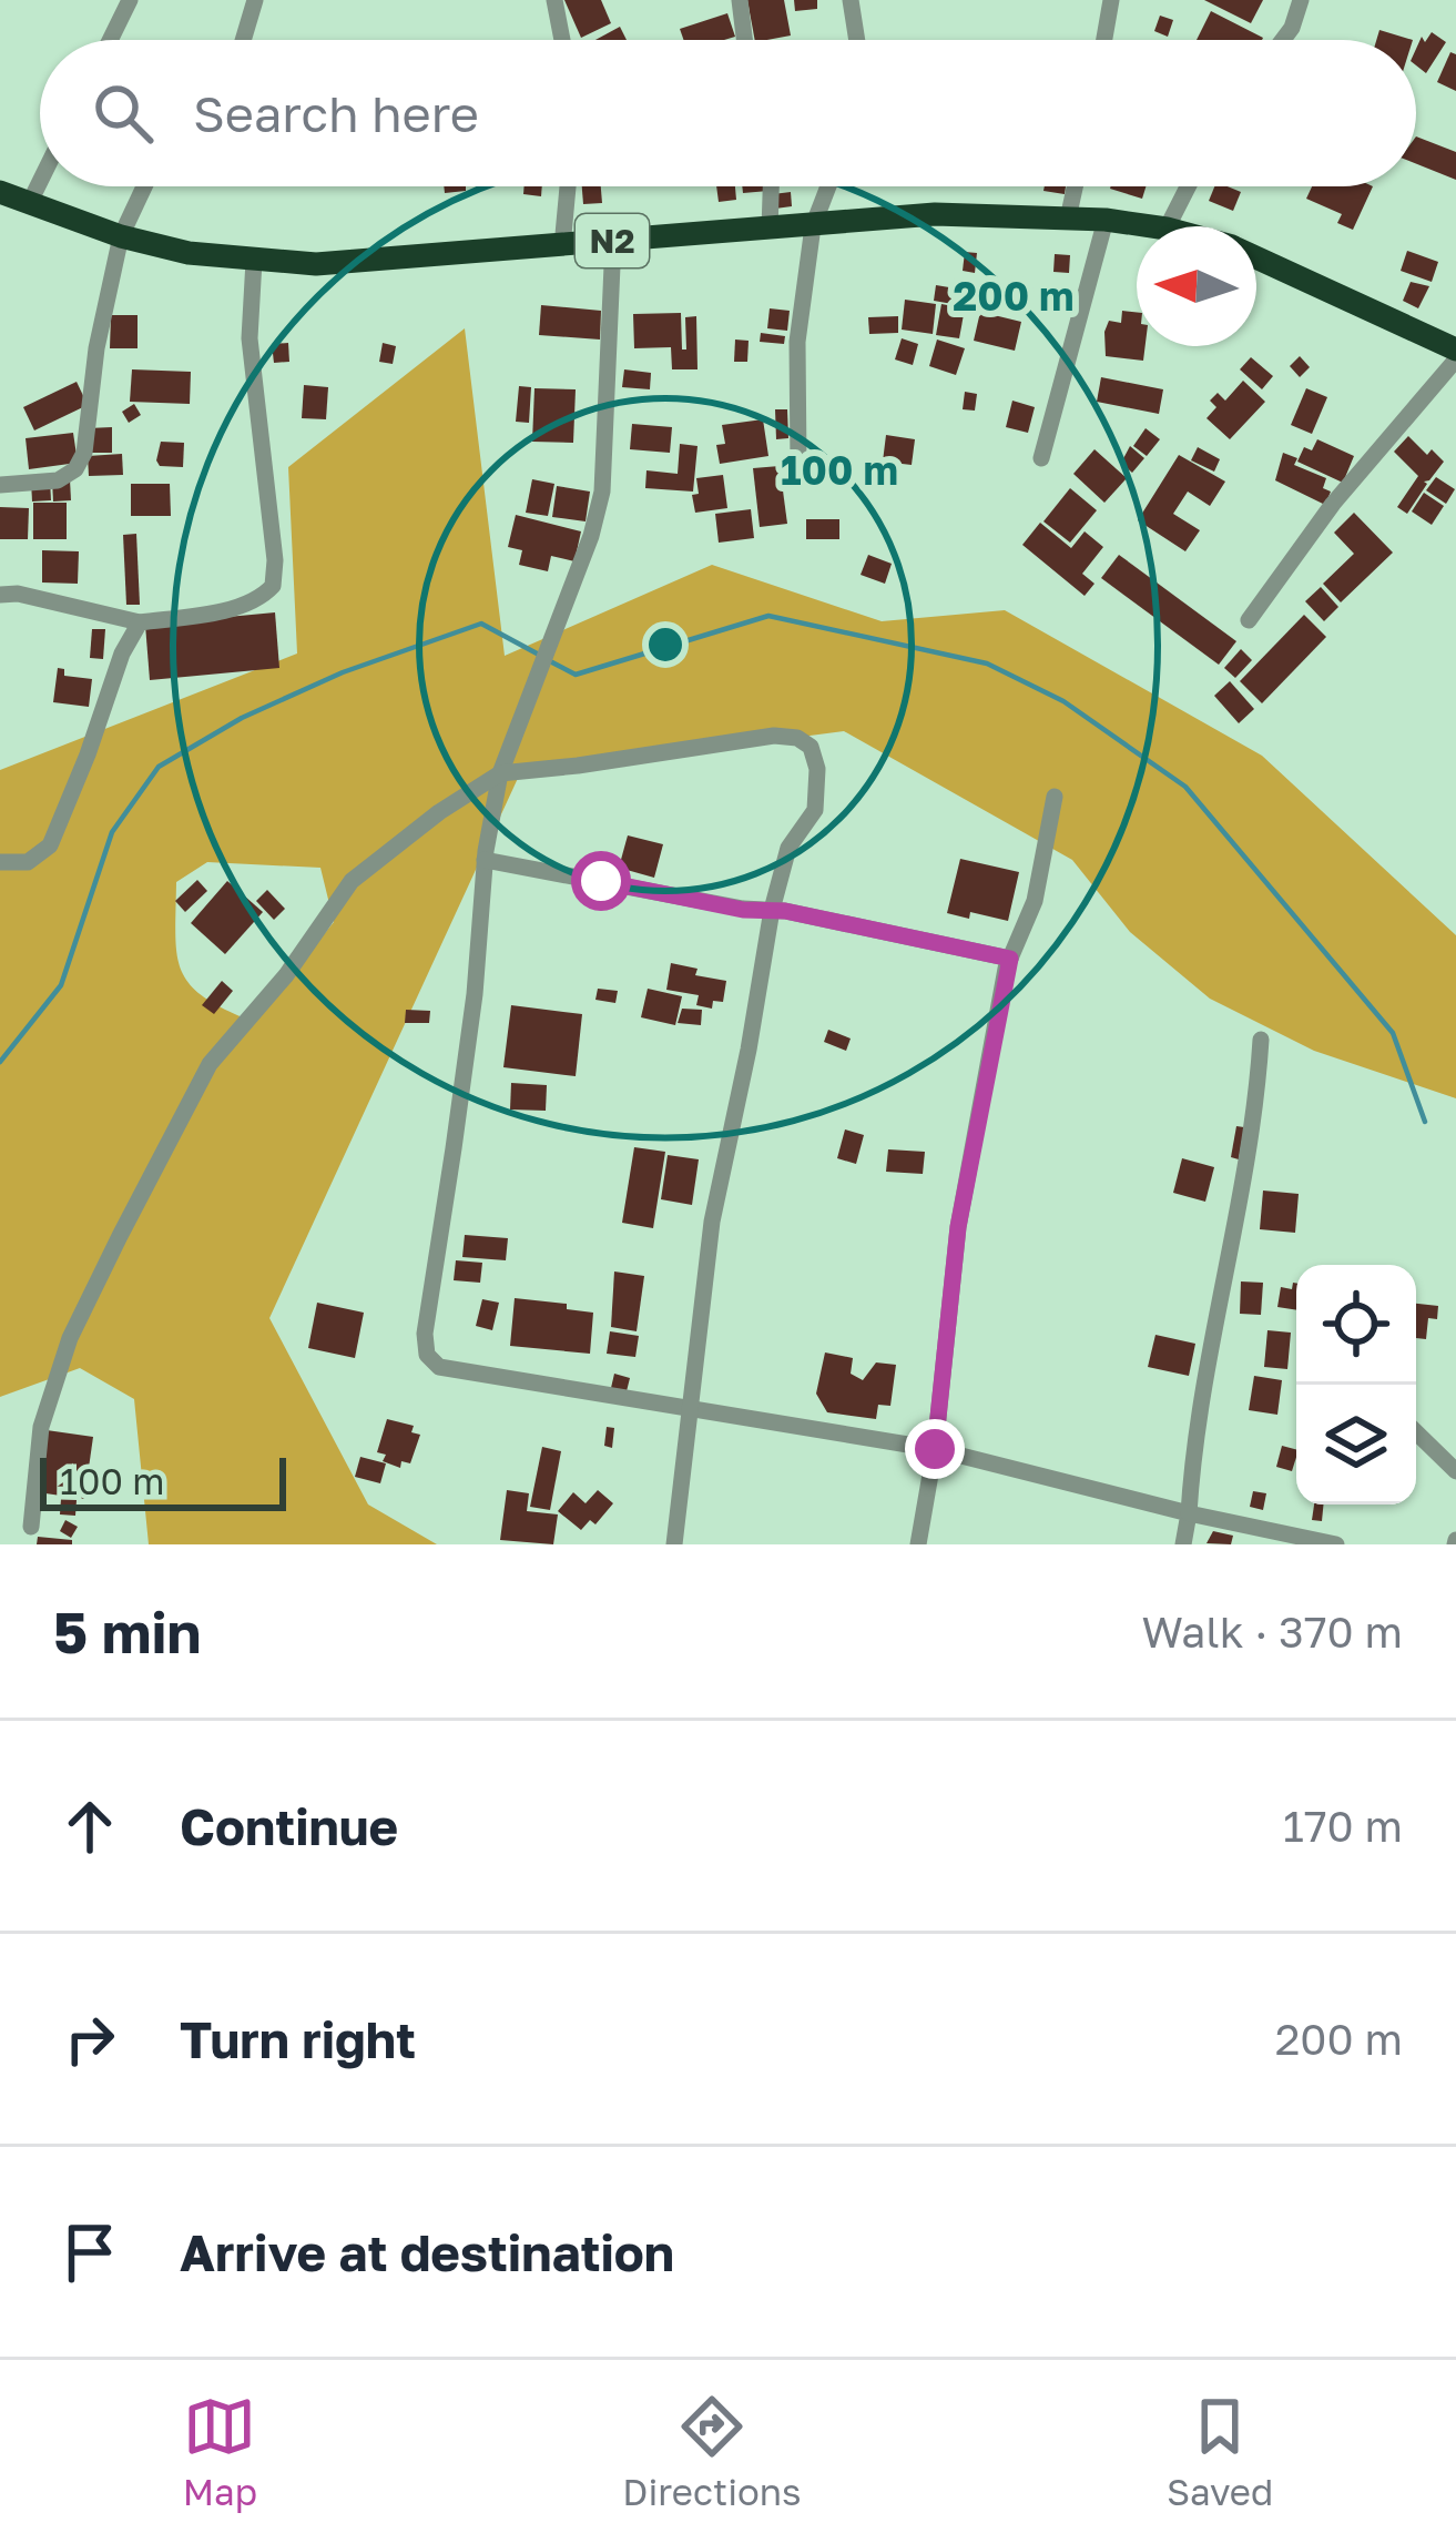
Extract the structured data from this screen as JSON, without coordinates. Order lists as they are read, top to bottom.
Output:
{
  "streets": {
    "highway": ["N2"]
  },
  "scale_bar": "100 m",
  "north": "left",
  "page": {
    "search": "Search here",
    "scale": "100 m",
    "heading": ["5 min", "Walk · 370 m"],
    "list": [
      ["Continue", "170 m"],
      ["Turn right", "200 m"],
      "Arrive at destination"
    ],
    "nav": ["Map", "Directions", "Saved"]
  },
  "rings": ["200 m", "100 m"]
}
